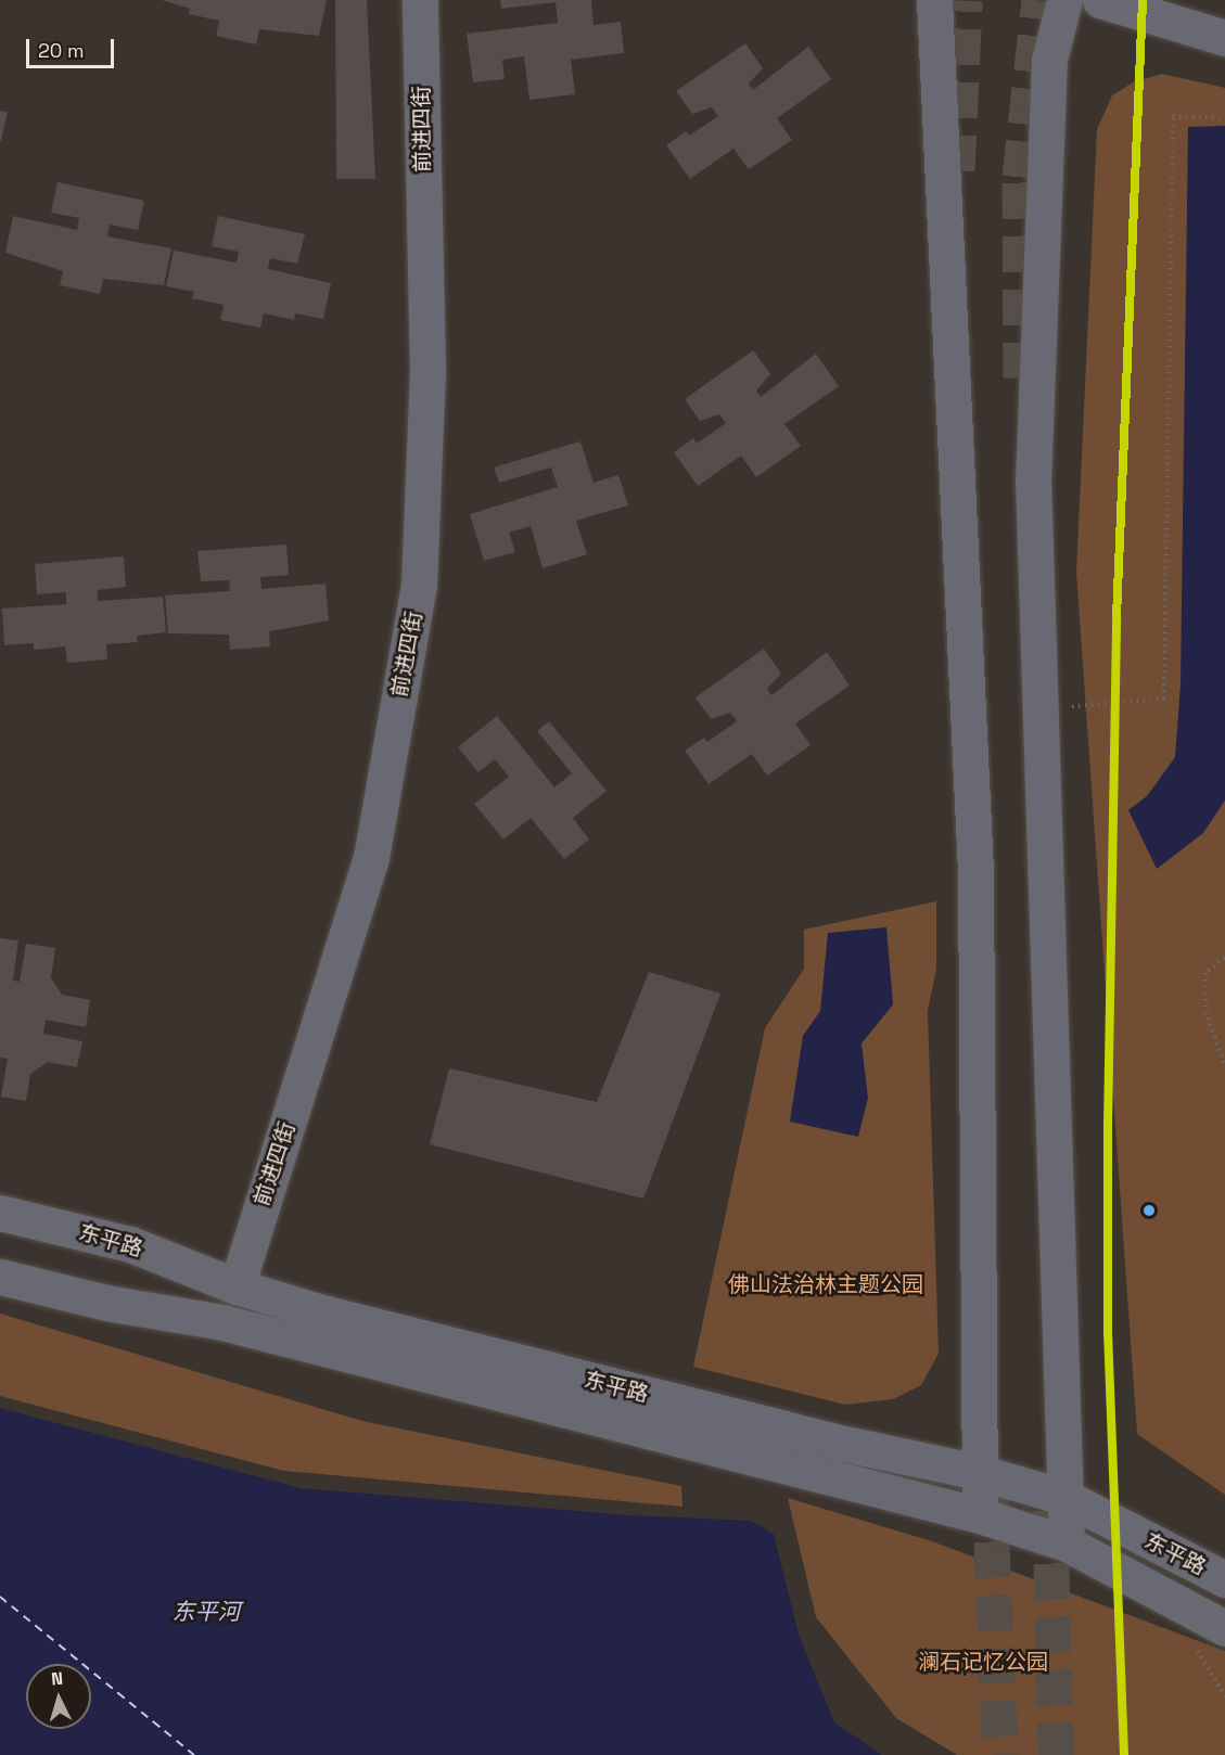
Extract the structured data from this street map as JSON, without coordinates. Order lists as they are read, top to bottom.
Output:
{
  "streets": {
    "main road": ["前进四街", "东平路"]
  },
  "crossings": [
    ["前进四街", "东平路"]
  ],
  "water": ["东平河"],
  "parks": ["佛山法治林主题公园", "澜石记忆公园"],
  "scale_bar": "20 m",
  "north": "top"
}
